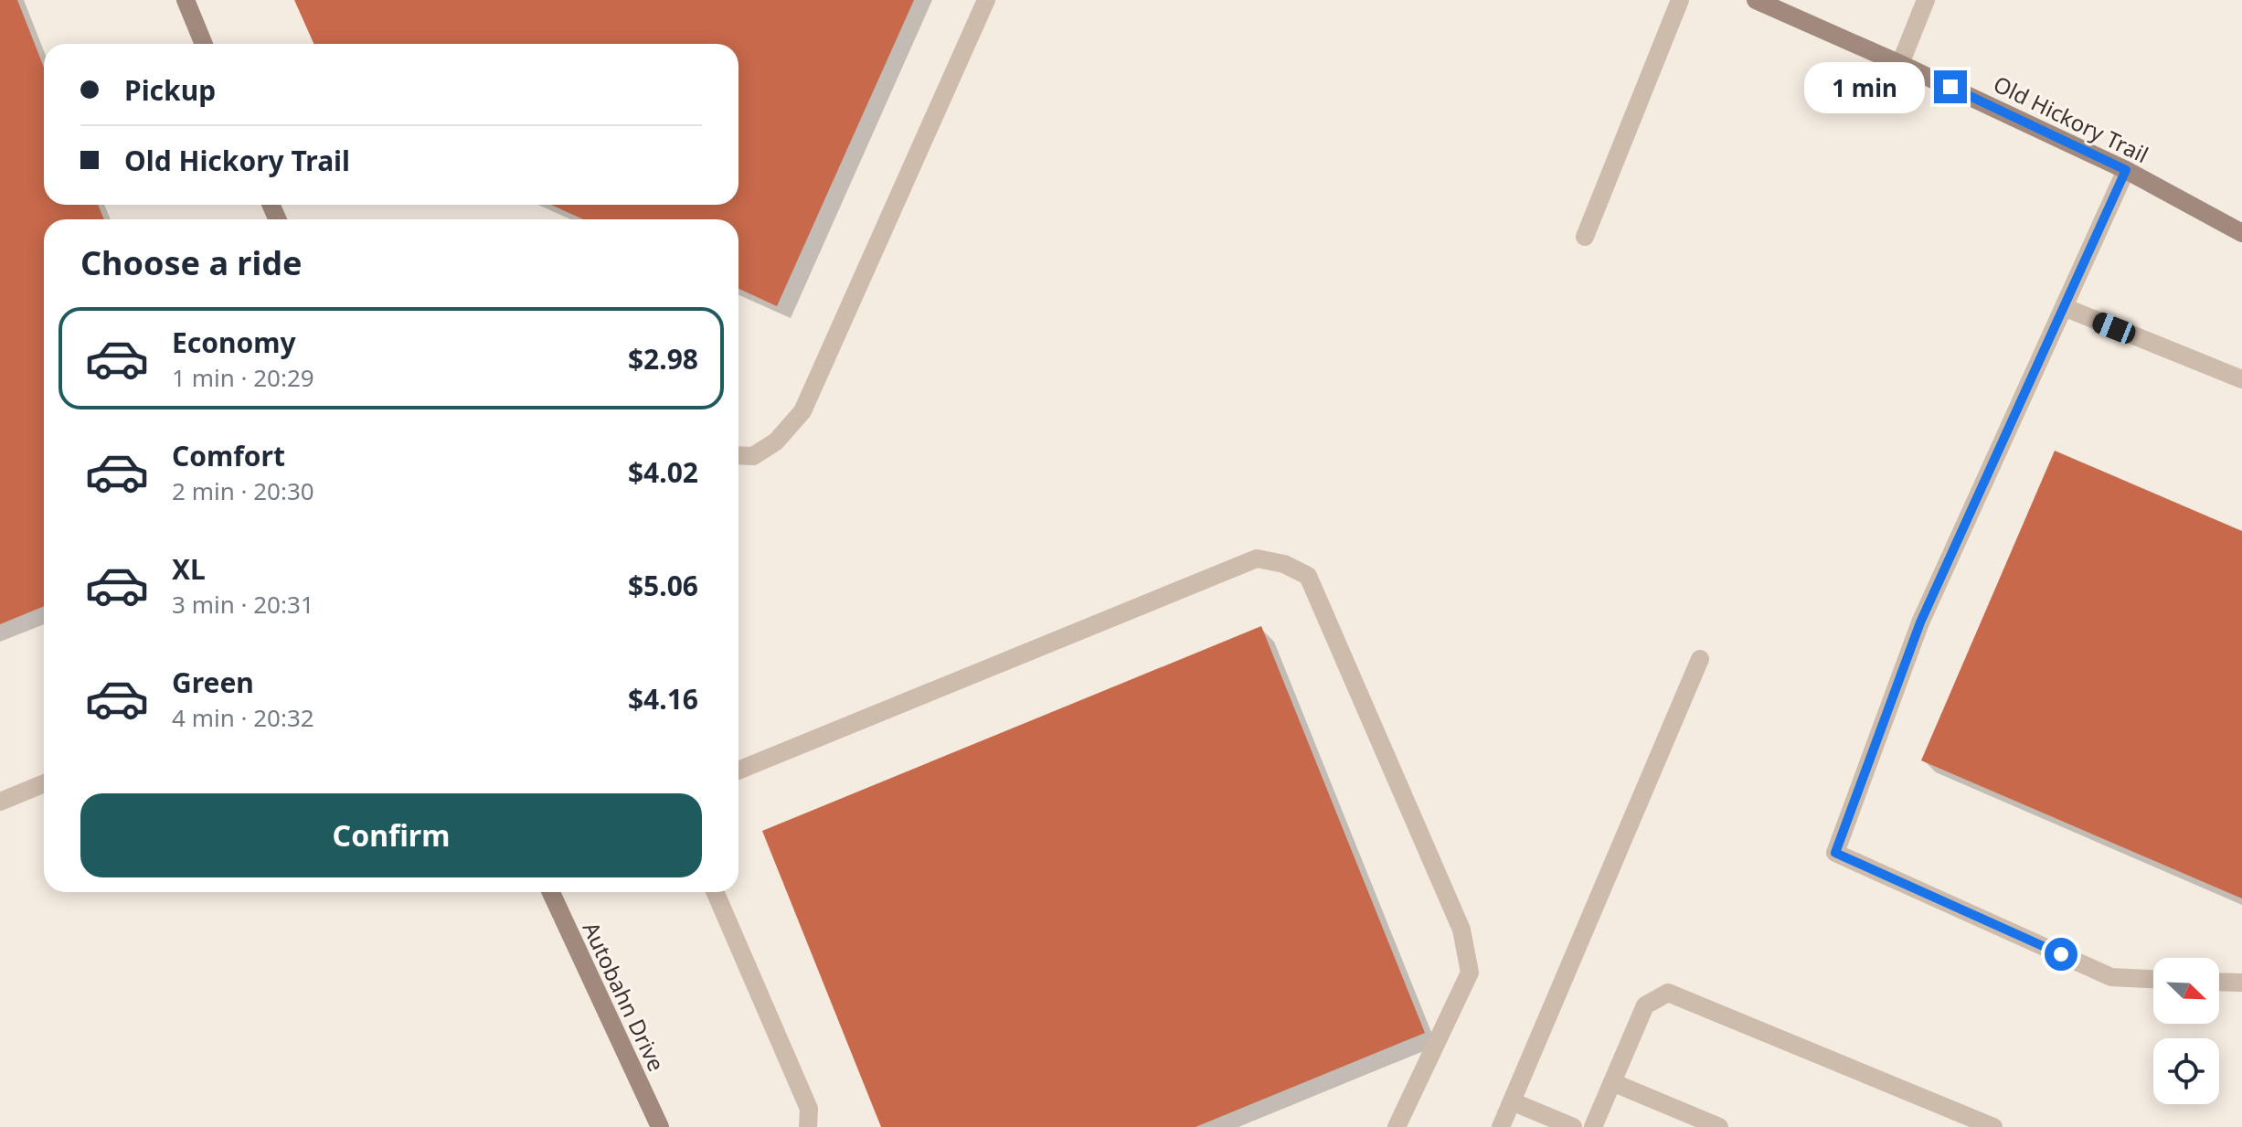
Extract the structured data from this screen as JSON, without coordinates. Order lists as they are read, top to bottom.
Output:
{
  "streets": {
    "street": ["Old Hickory Trail", "Autobahn Drive"]
  },
  "north": "bottom right",
  "page": {
    "banner": ["Pickup", "Old Hickory Trail"],
    "bubble": "1 min",
    "heading": "Choose a ride",
    "list": [
      {
        "name": "Economy",
        "note": "1 min · 20:29",
        "value": "$2.98"
      },
      {
        "name": "Comfort",
        "note": "2 min · 20:30",
        "value": "$4.02"
      },
      {
        "name": "XL",
        "note": "3 min · 20:31",
        "value": "$5.06"
      },
      {
        "name": "Green",
        "note": "4 min · 20:32",
        "value": "$4.16"
      }
    ],
    "buttons": "Confirm"
  }
}
